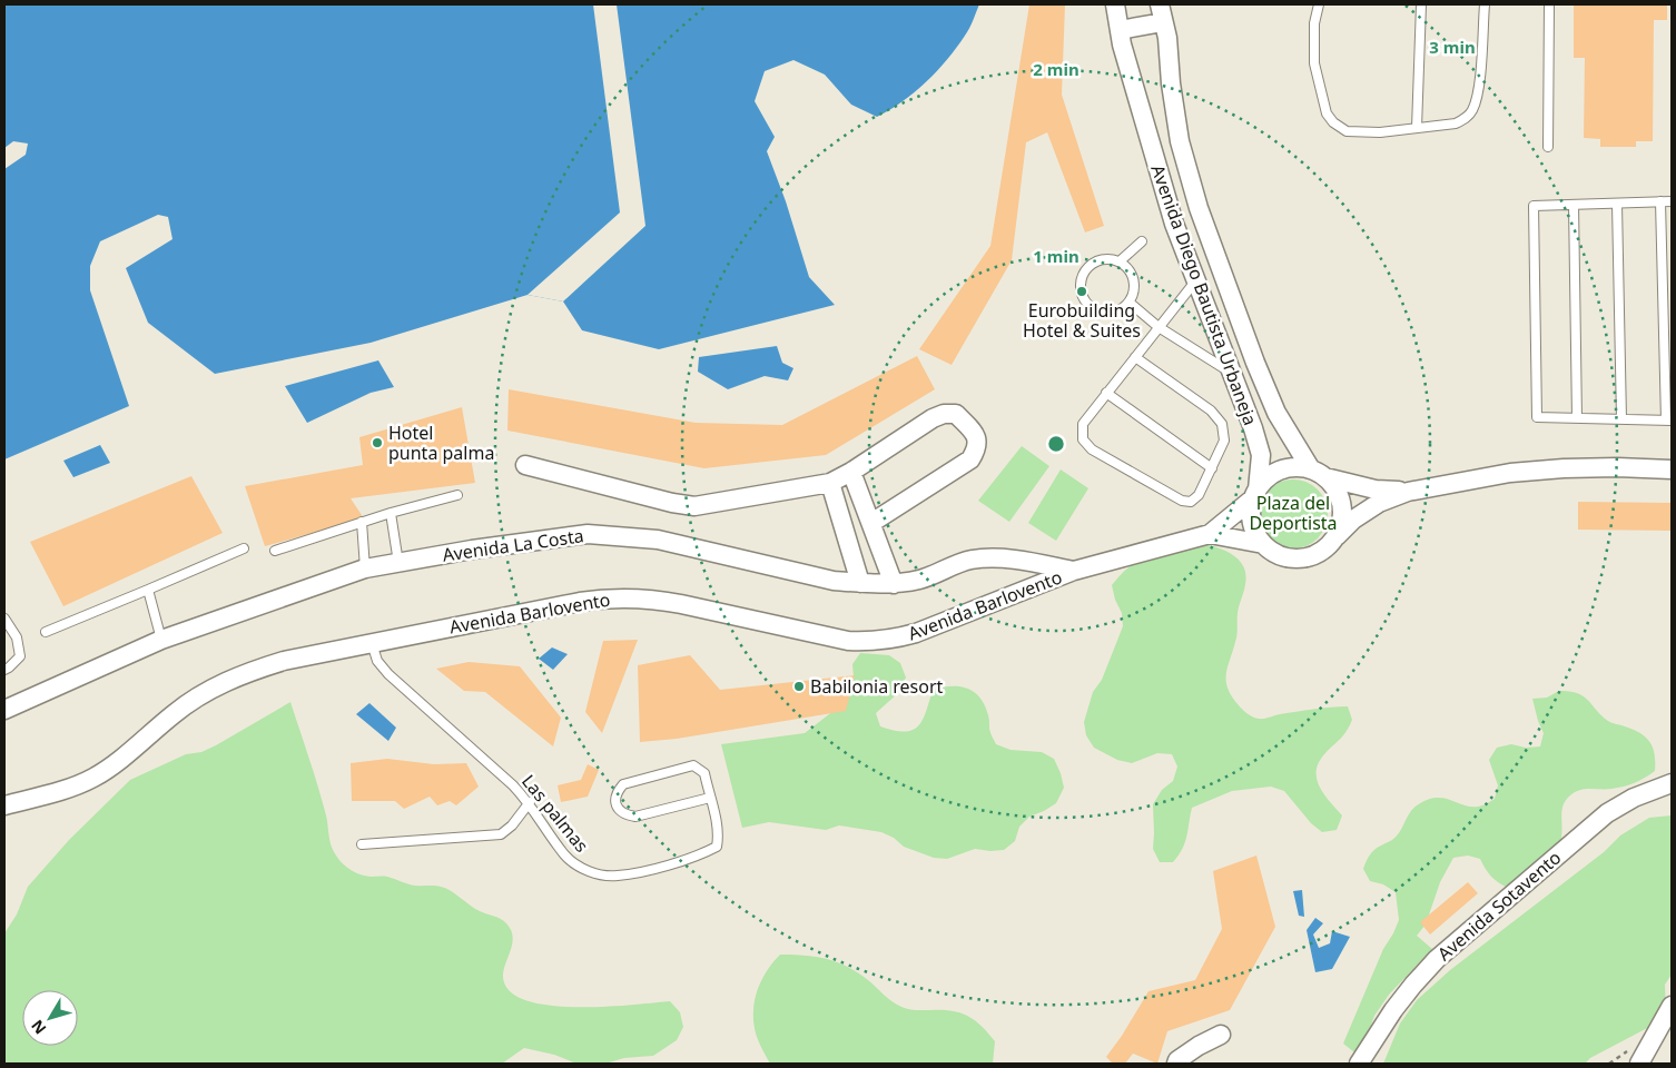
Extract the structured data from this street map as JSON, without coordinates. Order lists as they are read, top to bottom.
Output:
{
  "streets": {
    "street": [
      "Avenida Diego Bautista Urbaneja",
      "Avenida La Costa",
      "Avenida Barlovento",
      "Avenida Sotavento"
    ],
    "lane": ["Las palmas"]
  },
  "crossings": [
    ["Avenida Diego Bautista Urbaneja", "Avenida Barlovento"],
    ["Avenida La Costa", "Avenida Barlovento"],
    ["Avenida Barlovento", "Las palmas"]
  ],
  "parks": ["Plaza del Deportista"],
  "places": ["Eurobuilding Hotel & Suites", "Hotel punta palma", "Babilonia resort"],
  "north": "bottom left",
  "rings": ["3 min", "2 min", "1 min"]
}
